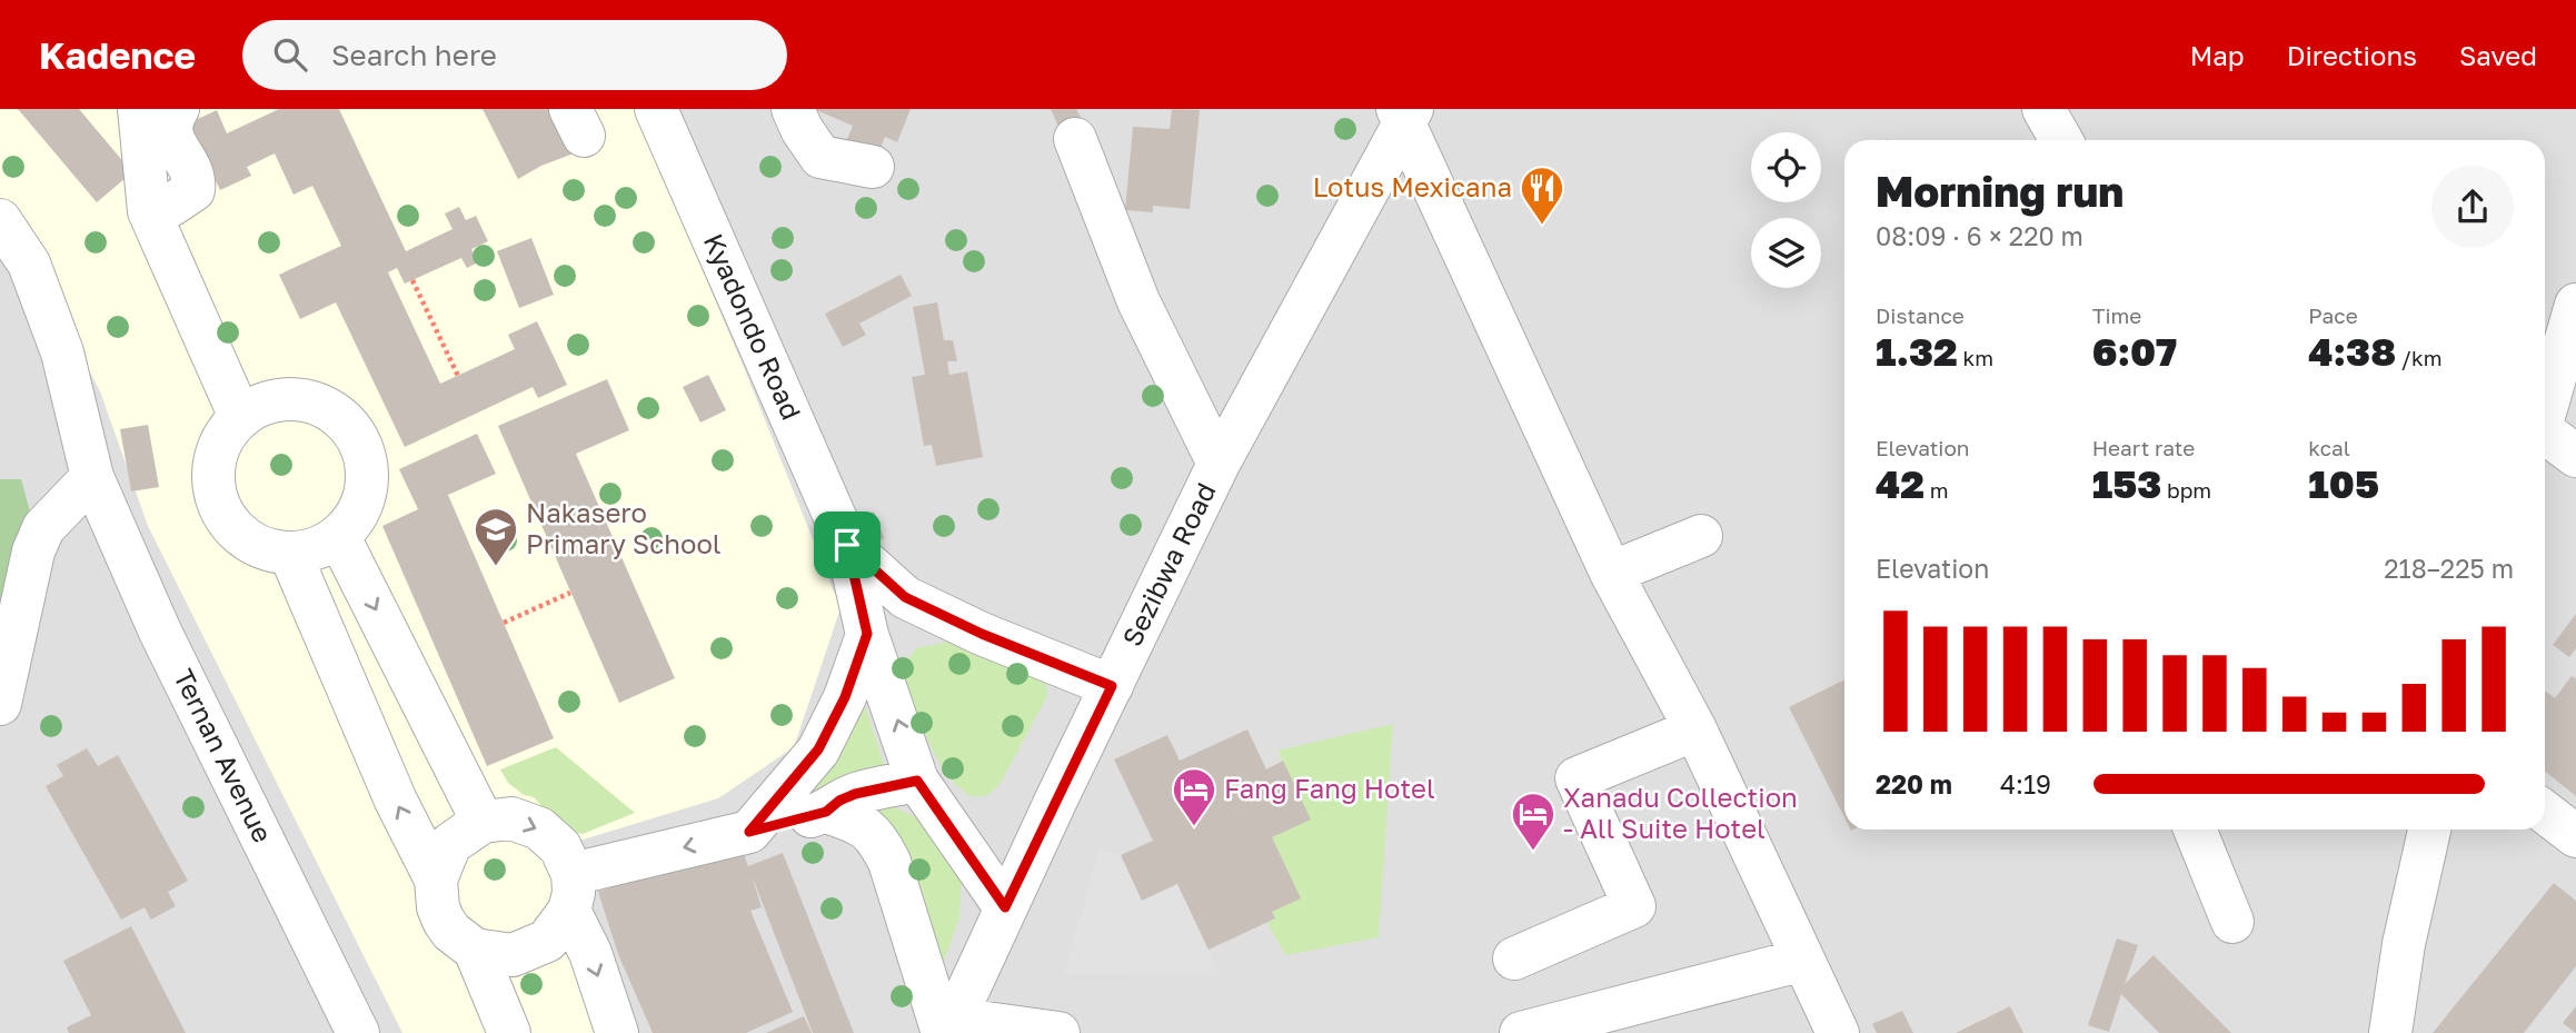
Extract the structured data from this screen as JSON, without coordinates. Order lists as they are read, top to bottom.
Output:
{
  "streets": {
    "street": ["Kyadondo Road", "Sezibwa Road", "Ternan Avenue"]
  },
  "crossings": [
    ["Kyadondo Road", "Sezibwa Road"]
  ],
  "places": {
    "restaurant": ["Lotus Mexicana"],
    "school or university": ["Nakasero Primary School"],
    "hotel": ["Fang Fang Hotel", "Xanadu Collection - All Suite Hotel"]
  },
  "page": {
    "header": "Kadence",
    "search": "Search here",
    "nav": ["Map", "Directions", "Saved"],
    "heading": ["Morning run", "08:09 · 6 × 220 m"],
    "stats": [
      ["Distance", "1.32 km"],
      ["Time", "6:07"],
      ["Pace", "4:38 /km"],
      ["Elevation", "42 m"],
      ["Heart rate", "153 bpm"],
      ["kcal", "105"]
    ],
    "chart": ["Elevation", "218–225 m"],
    "list": [
      {
        "name": "220 m",
        "note": "4:19"
      }
    ]
  }
}
